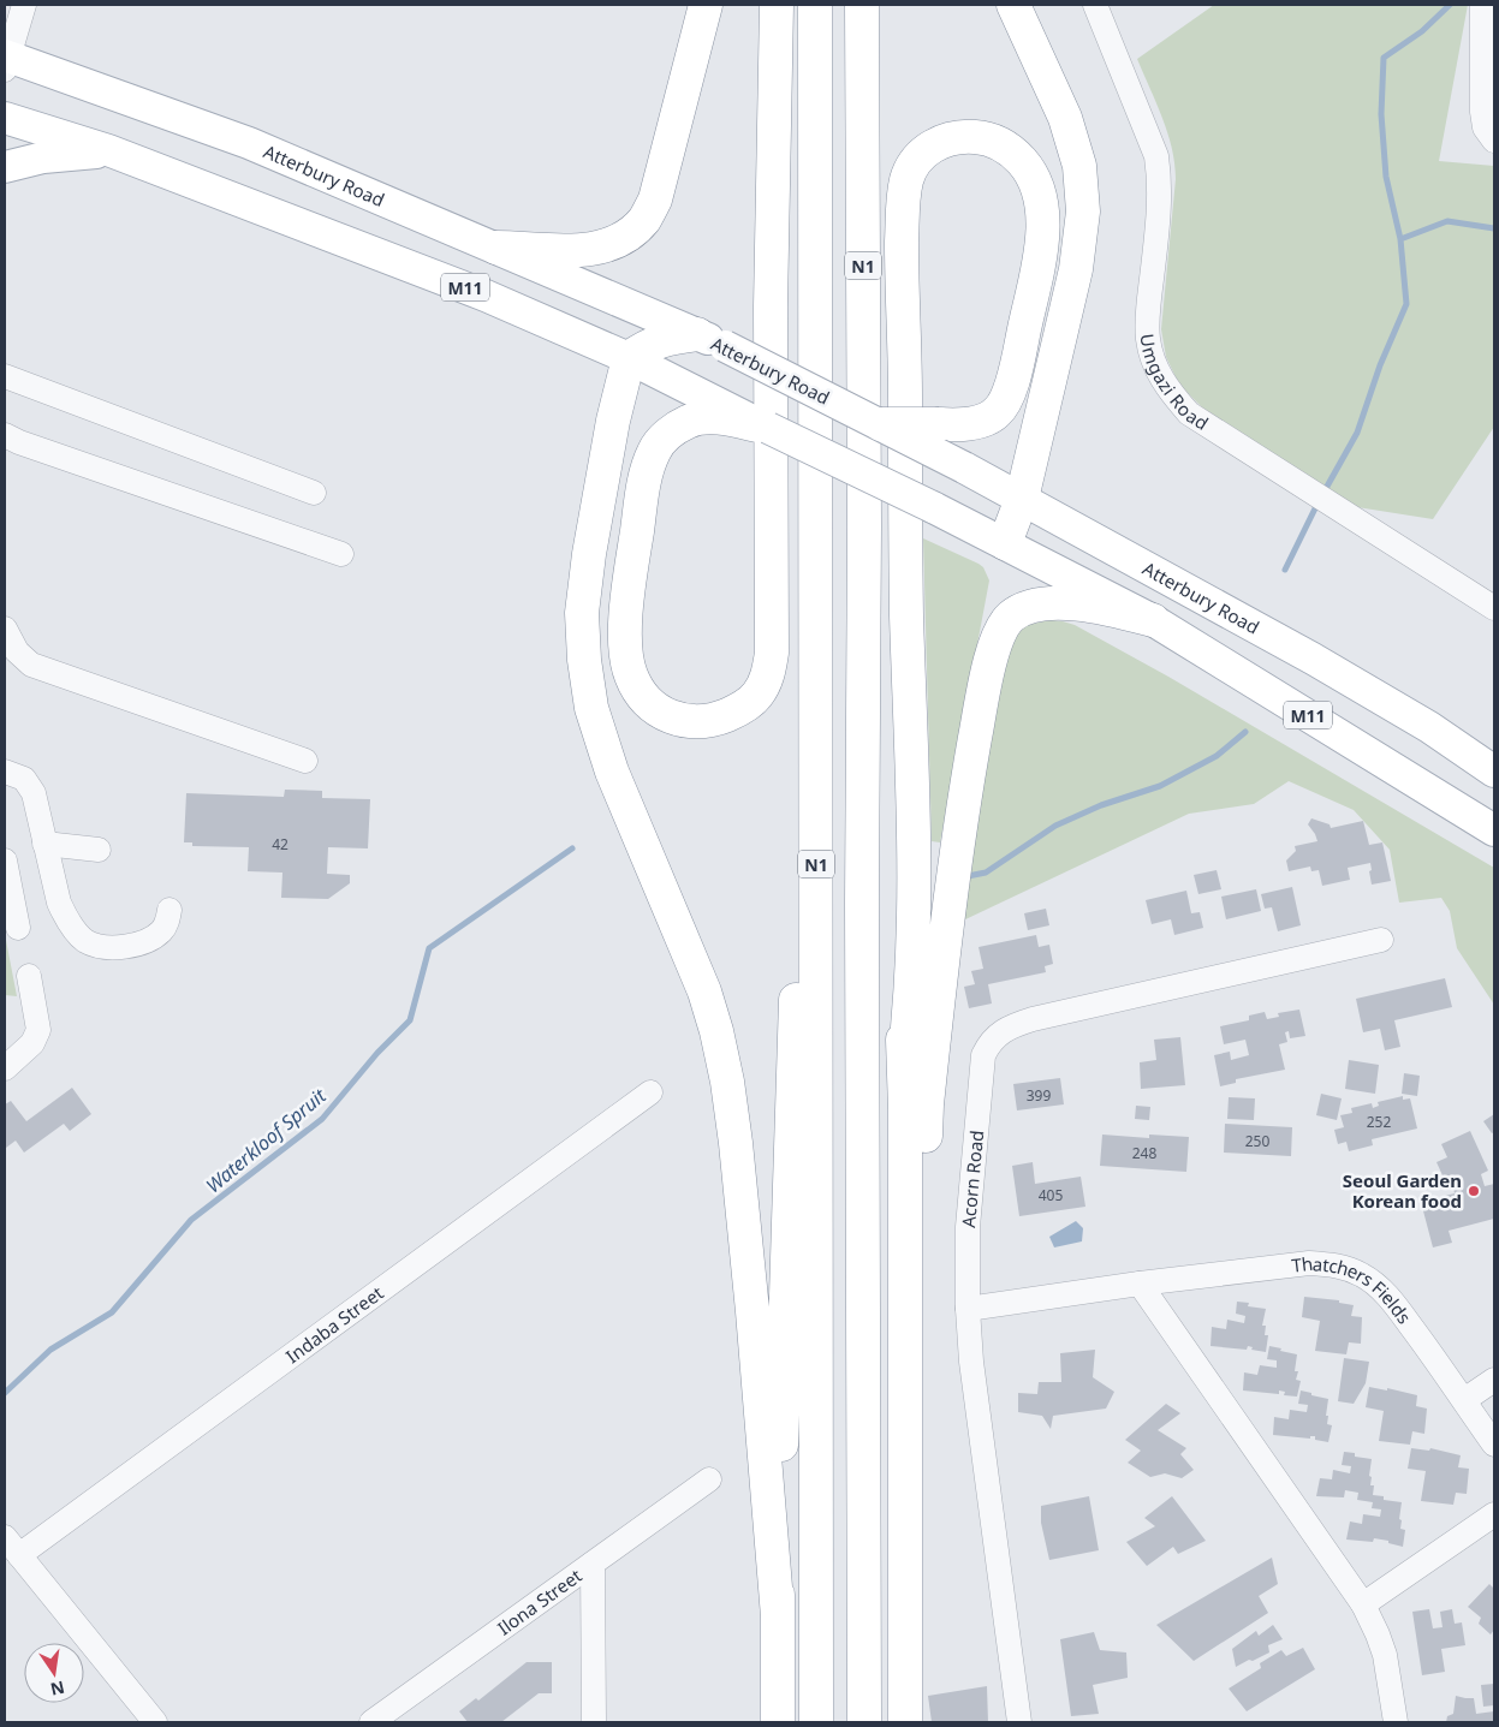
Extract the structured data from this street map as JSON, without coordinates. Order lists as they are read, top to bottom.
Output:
{
  "streets": {
    "highway": ["N1"],
    "main road": ["Atterbury Road", "M11"],
    "street": [
      "Umgazi Road",
      "Acorn Road",
      "Thatchers Fields",
      "Indaba Street",
      "Ilona Street"
    ]
  },
  "crossings": [
    ["Acorn Road", "Thatchers Fields"]
  ],
  "water": ["Waterkloof Spruit"],
  "places": ["Seoul Garden Korean food"],
  "house_numbers": [
    "42",
    "399",
    "252",
    "250",
    "248",
    "405"
  ],
  "north": "bottom"
}
